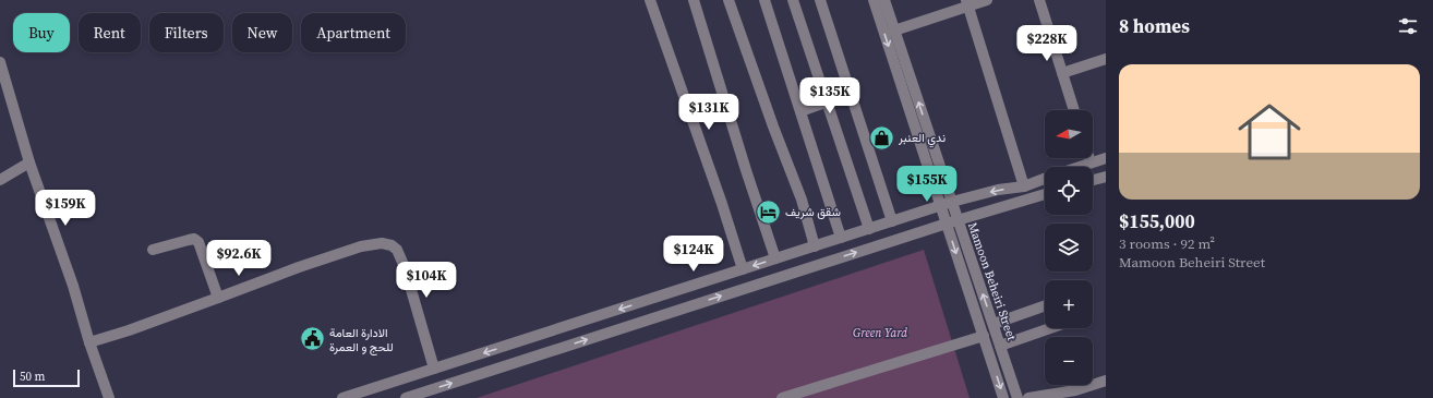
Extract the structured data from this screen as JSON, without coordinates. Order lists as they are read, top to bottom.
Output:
{
  "streets": {
    "street": ["Mamoon Beheiri Street"]
  },
  "parks": ["Green Yard"],
  "places": {
    "shop": ["ندي العنبر"],
    "hotel": ["شقق شريف"],
    "public building": ["الادارة العامة للحج و العمرة"]
  },
  "scale_bar": "50 m",
  "north": "left",
  "page": {
    "heading": "8 homes",
    "chip": [
      "Buy",
      "Rent",
      "Filters",
      "New",
      "Apartment"
    ],
    "price": [
      "$228K",
      "$135K",
      "$131K",
      "$155K",
      "$159K",
      "$124K",
      "$92.6K",
      "$104K"
    ],
    "list": [
      {
        "name": "$155,000",
        "note": "3 rooms · 92 m² · Mamoon Beheiri Street"
      }
    ],
    "map_buttons": ["+", "−"],
    "scale": "50 m"
  }
}
